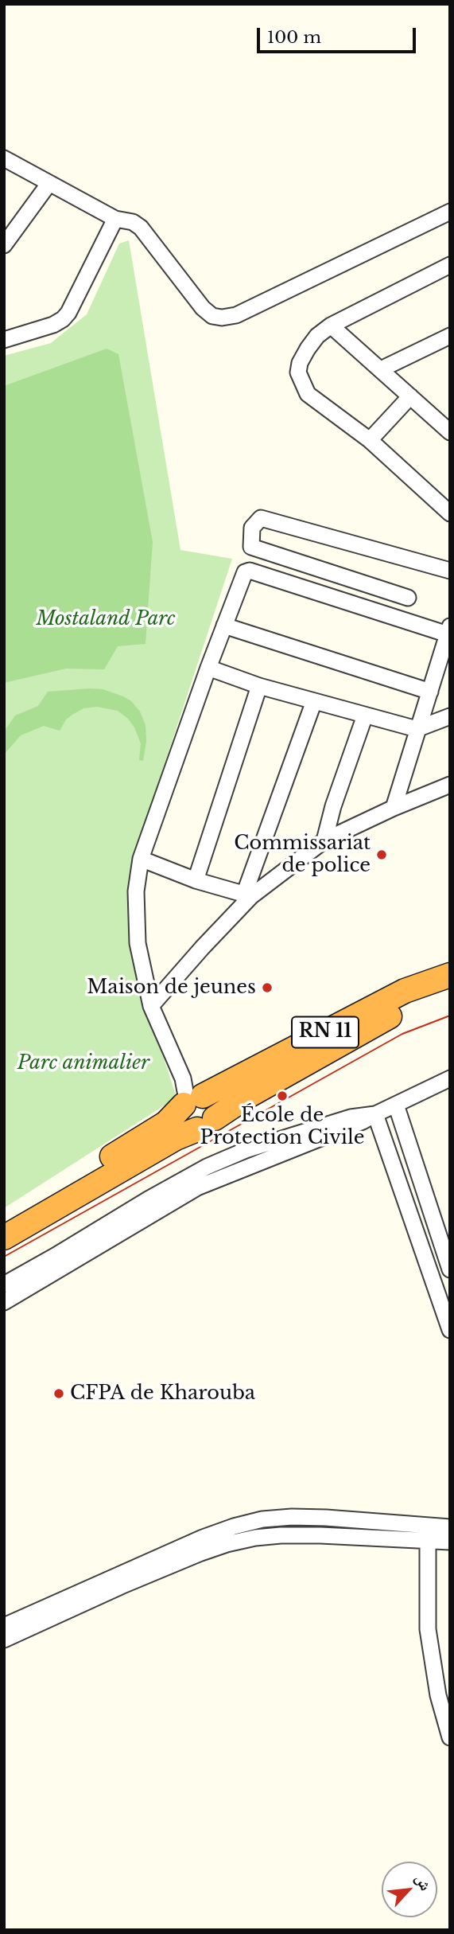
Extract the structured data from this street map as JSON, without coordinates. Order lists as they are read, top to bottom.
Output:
{
  "streets": {
    "highway": ["RN 11"]
  },
  "parks": ["Mostaland Parc", "Parc animalier"],
  "places": [
    "Commissariat de police",
    "Maison de jeunes",
    "École de Protection Civile",
    "CFPA de Kharouba"
  ],
  "scale_bar": "100 m",
  "north": "top right"
}
